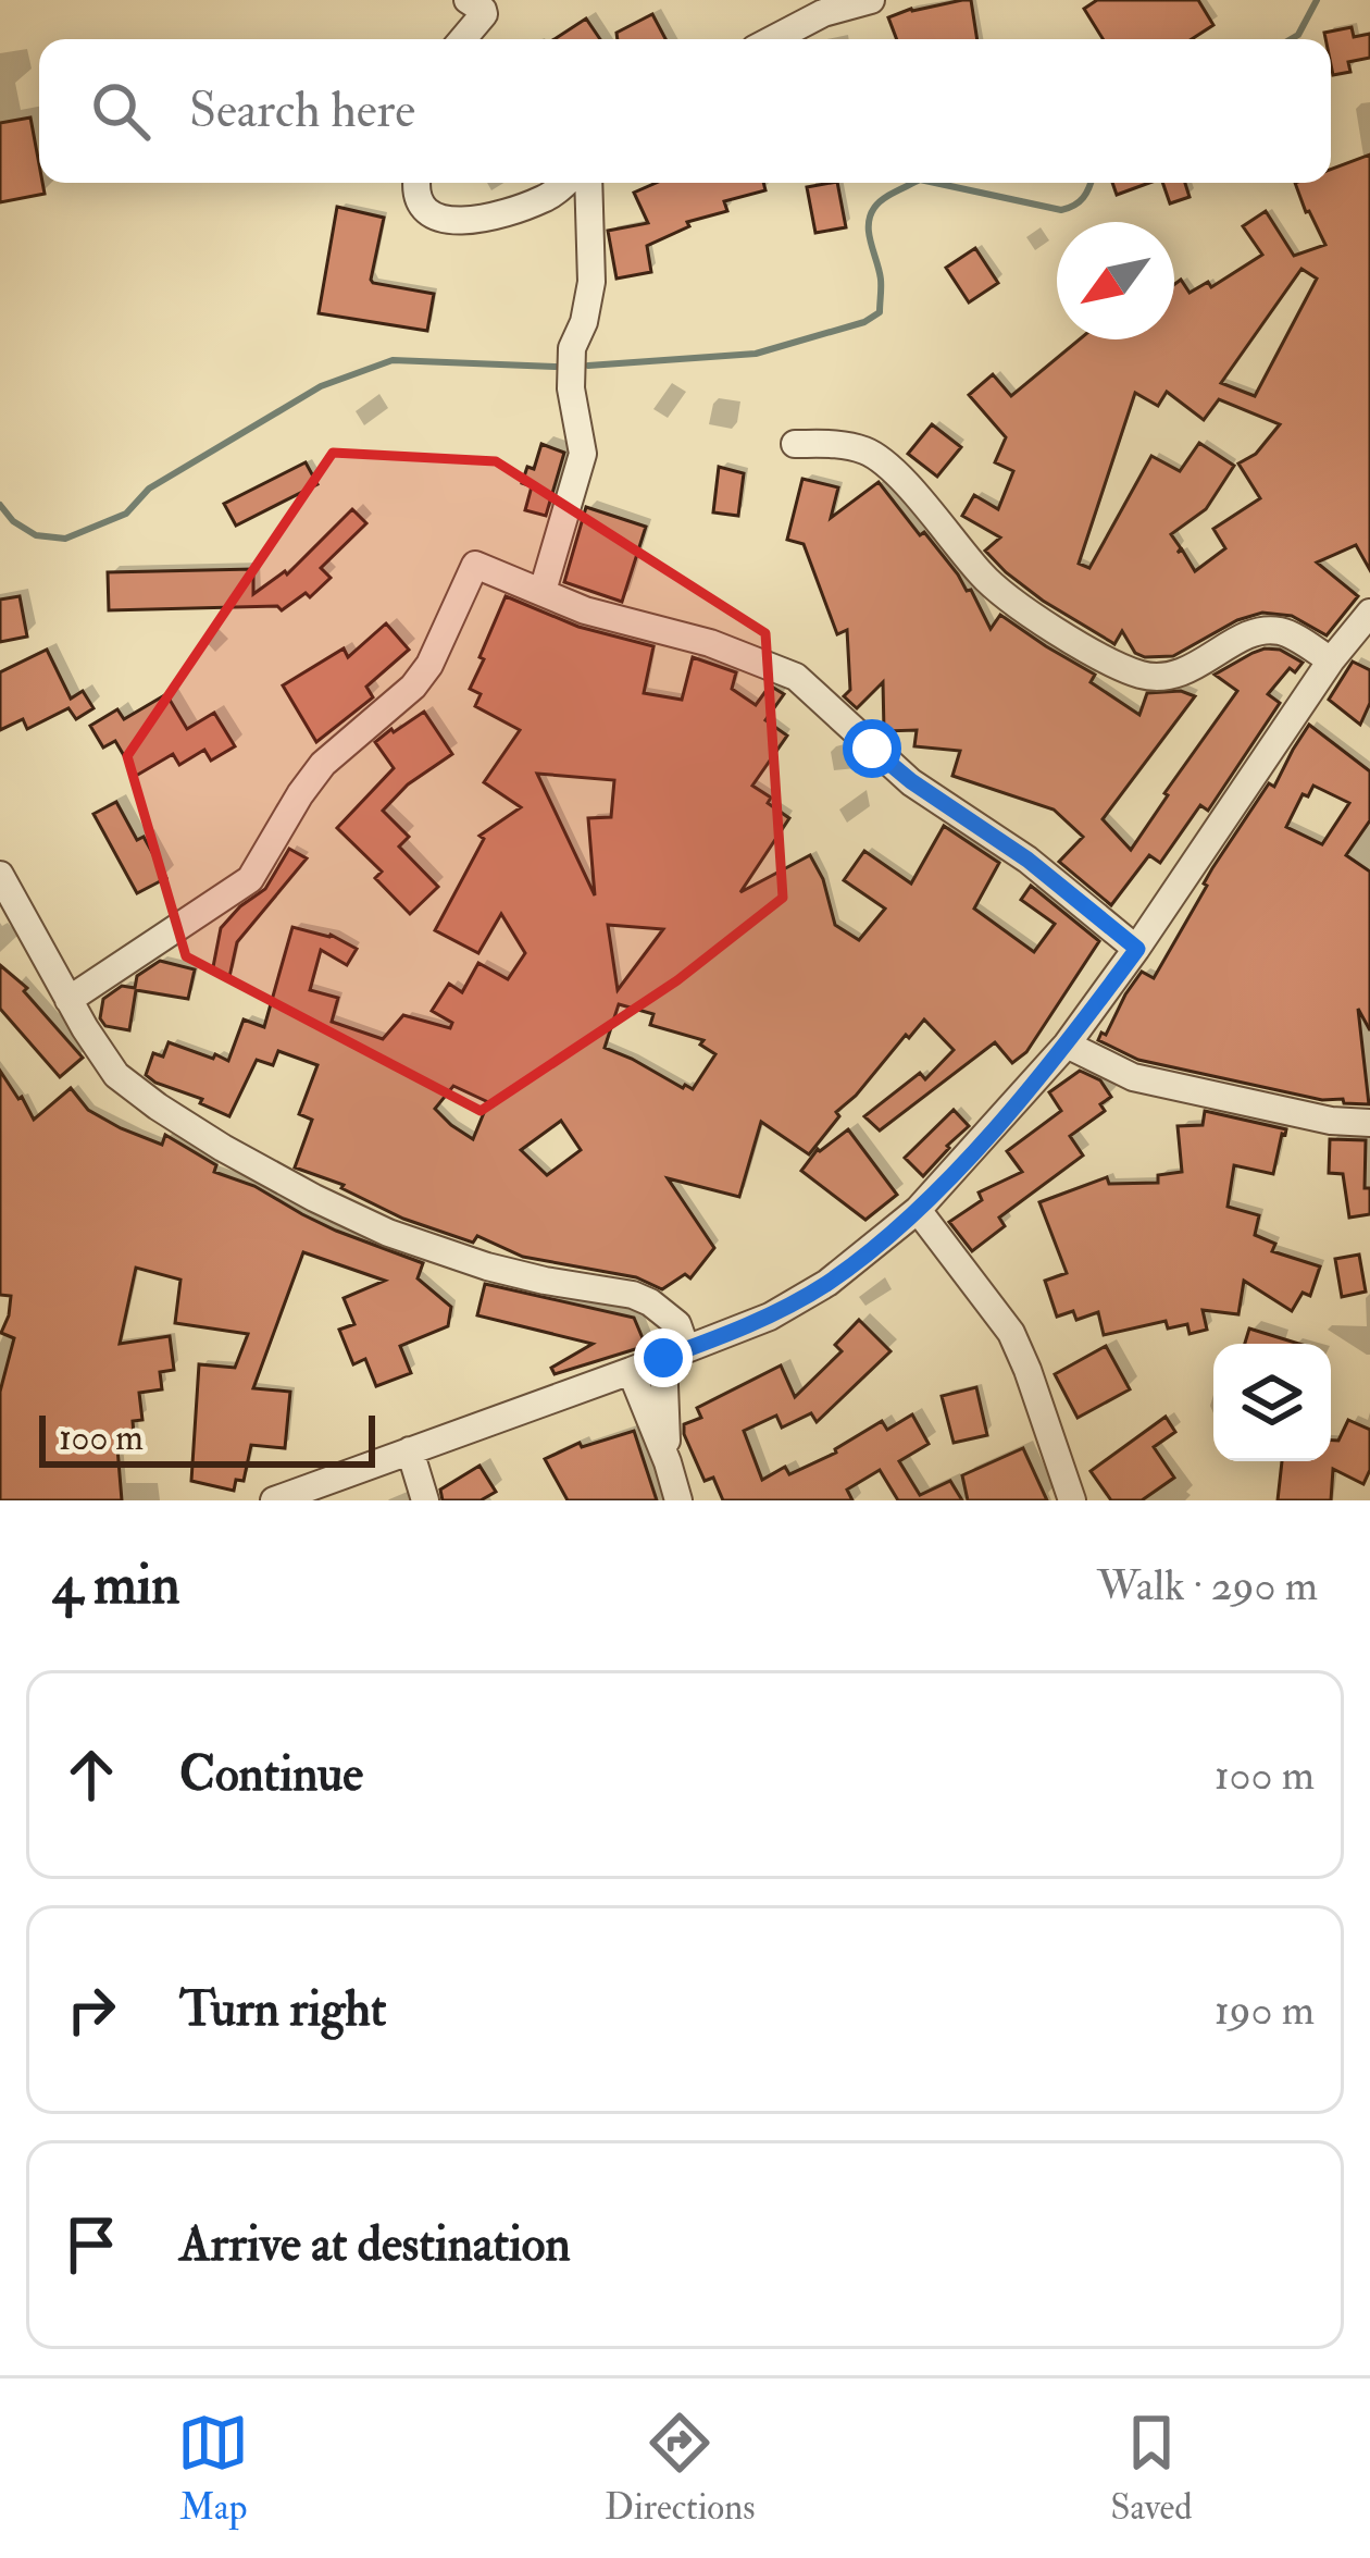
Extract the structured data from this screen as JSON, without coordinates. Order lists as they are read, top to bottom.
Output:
{
  "scale_bar": "100 m",
  "north": "bottom left",
  "page": {
    "search": "Search here",
    "scale": "100 m",
    "heading": ["4 min", "Walk · 290 m"],
    "list": [
      ["Continue", "100 m"],
      ["Turn right", "190 m"],
      "Arrive at destination"
    ],
    "nav": ["Map", "Directions", "Saved"]
  }
}
